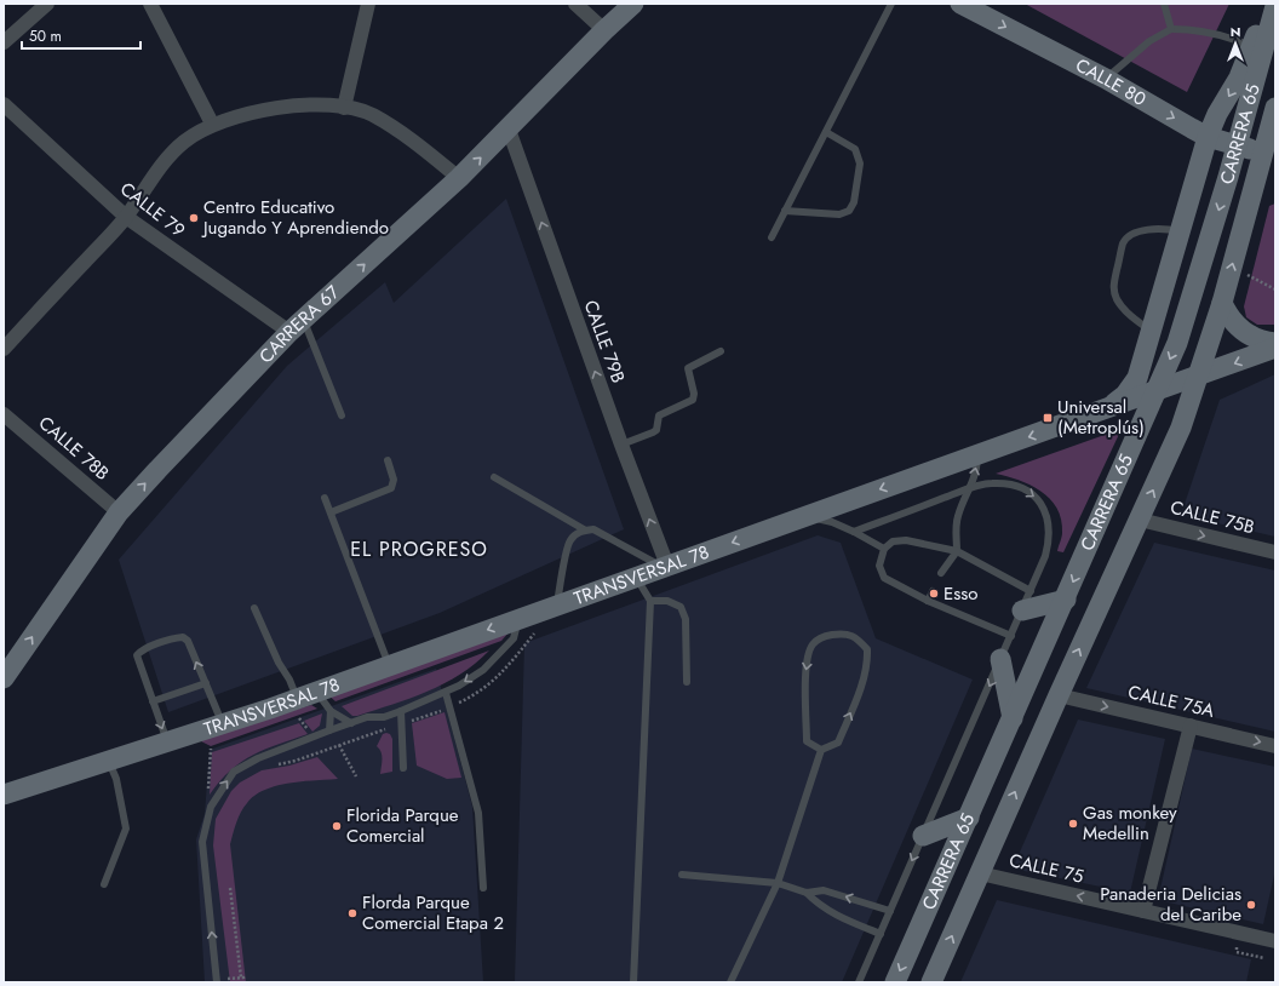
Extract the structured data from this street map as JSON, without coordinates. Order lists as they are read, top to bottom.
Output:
{
  "streets": {
    "main road": [
      "CALLE 80",
      "CARRERA 65",
      "CARRERA 67",
      "TRANSVERSAL 78"
    ],
    "street": [
      "CALLE 79",
      "CALLE 79B",
      "CALLE 78B",
      "CALLE 75B",
      "CALLE 75A",
      "CALLE 75"
    ]
  },
  "crossings": [
    ["CALLE 80", "CARRERA 65"],
    ["CARRERA 65", "CALLE 75B"],
    ["CARRERA 65", "TRANSVERSAL 78"],
    ["CARRERA 65", "CALLE 75A"],
    ["CARRERA 65", "CALLE 75"],
    ["CALLE 79", "CARRERA 67"],
    ["CARRERA 67", "CALLE 79B"],
    ["CARRERA 67", "CALLE 78B"],
    ["CALLE 79B", "TRANSVERSAL 78"]
  ],
  "one_way": [
    "CALLE 80",
    "CARRERA 67",
    "CALLE 79B",
    "CALLE 75B",
    "TRANSVERSAL 78",
    "CALLE 75A",
    "CALLE 75"
  ],
  "districts": ["EL PROGRESO"],
  "places": {
    "other": [
      "Centro Educativo Jugando Y Aprendiendo",
      "Esso",
      "Gas monkey Medellin",
      "Florida Parque Comercial",
      "Panaderia Delicias del Caribe",
      "Florda Parque Comercial Etapa 2"
    ],
    "transit": ["Universal (Metroplús)"]
  },
  "scale_bar": "50 m",
  "north": "top"
}
